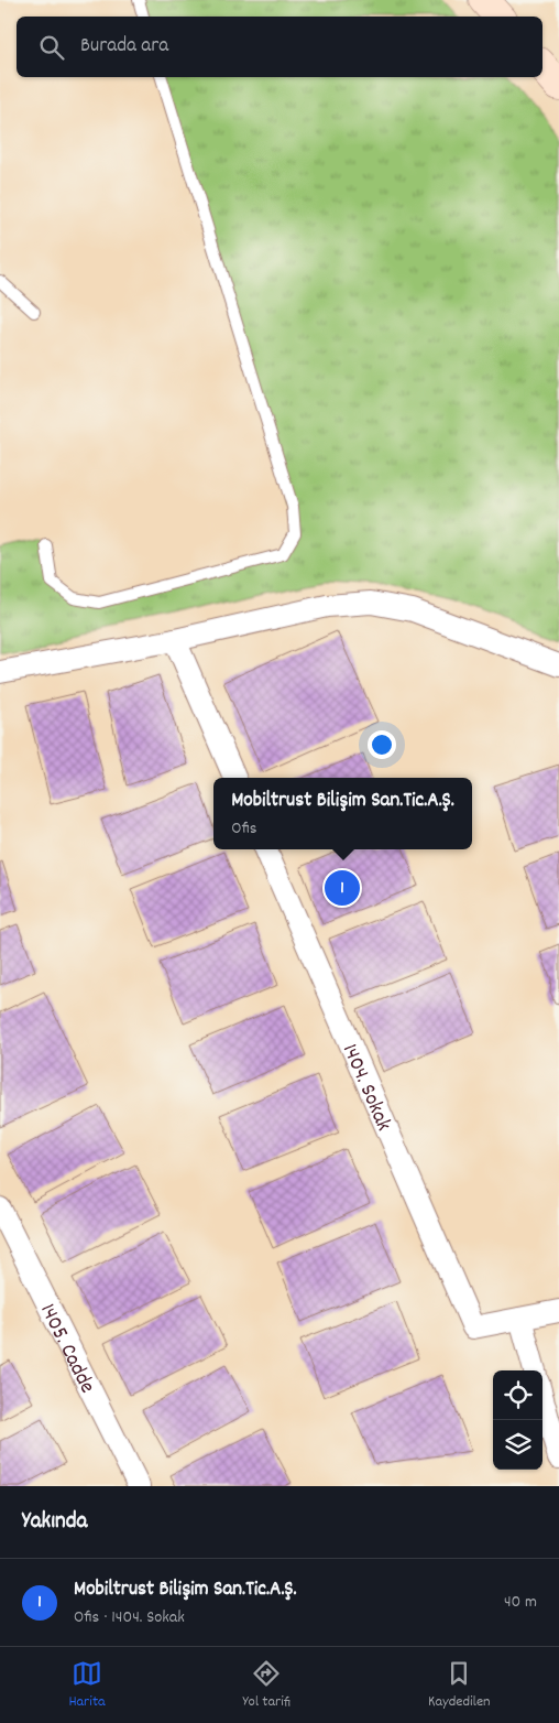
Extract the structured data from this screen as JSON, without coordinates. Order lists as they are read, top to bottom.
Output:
{
  "streets": {
    "street": ["1404. Sokak", "1405. Cadde"]
  },
  "page": {
    "search": "Burada ara",
    "popup": ["Mobiltrust Bilişim San.Tic.A.Ş.", "Ofis"],
    "pins": "1",
    "heading": "Yakında",
    "list": [
      {
        "mark": "1",
        "name": "Mobiltrust Bilişim San.Tic.A.Ş.",
        "note": "Ofis · 1404. Sokak",
        "value": "40 m"
      }
    ],
    "nav": ["Harita", "Yol tarifi", "Kaydedilen"]
  }
}
